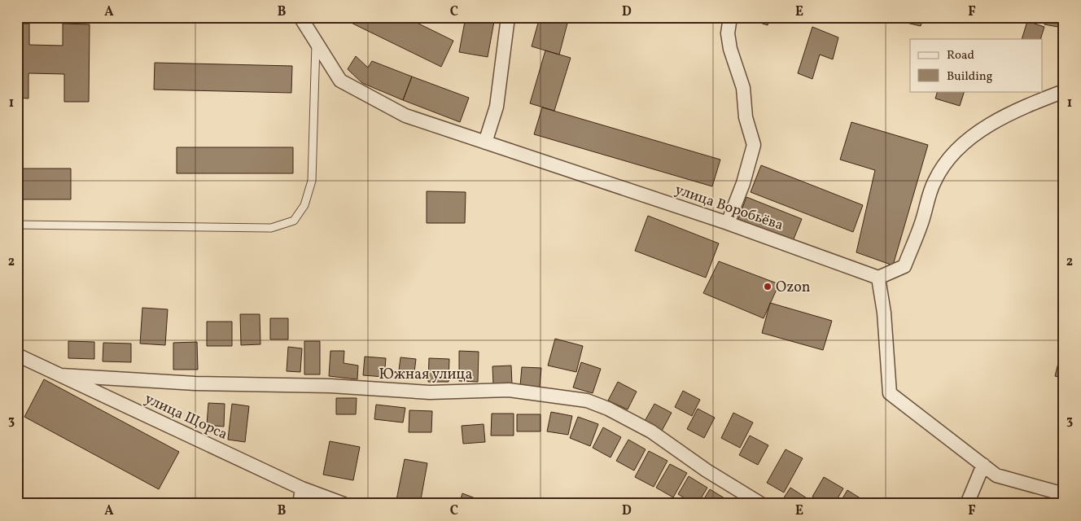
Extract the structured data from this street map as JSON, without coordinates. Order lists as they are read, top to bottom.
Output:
{
  "streets": {
    "street": ["улица Воробьёва", "Южная улица", "улица Щорса"]
  },
  "crossings": [
    ["Южная улица", "улица Щорса"]
  ],
  "places": ["Ozon"],
  "legend": ["Road", "Building"],
  "grid": {
    "columns": [
      "A",
      "B",
      "C",
      "D",
      "E",
      "F"
    ],
    "rows": ["1", "2", "3"]
  }
}
